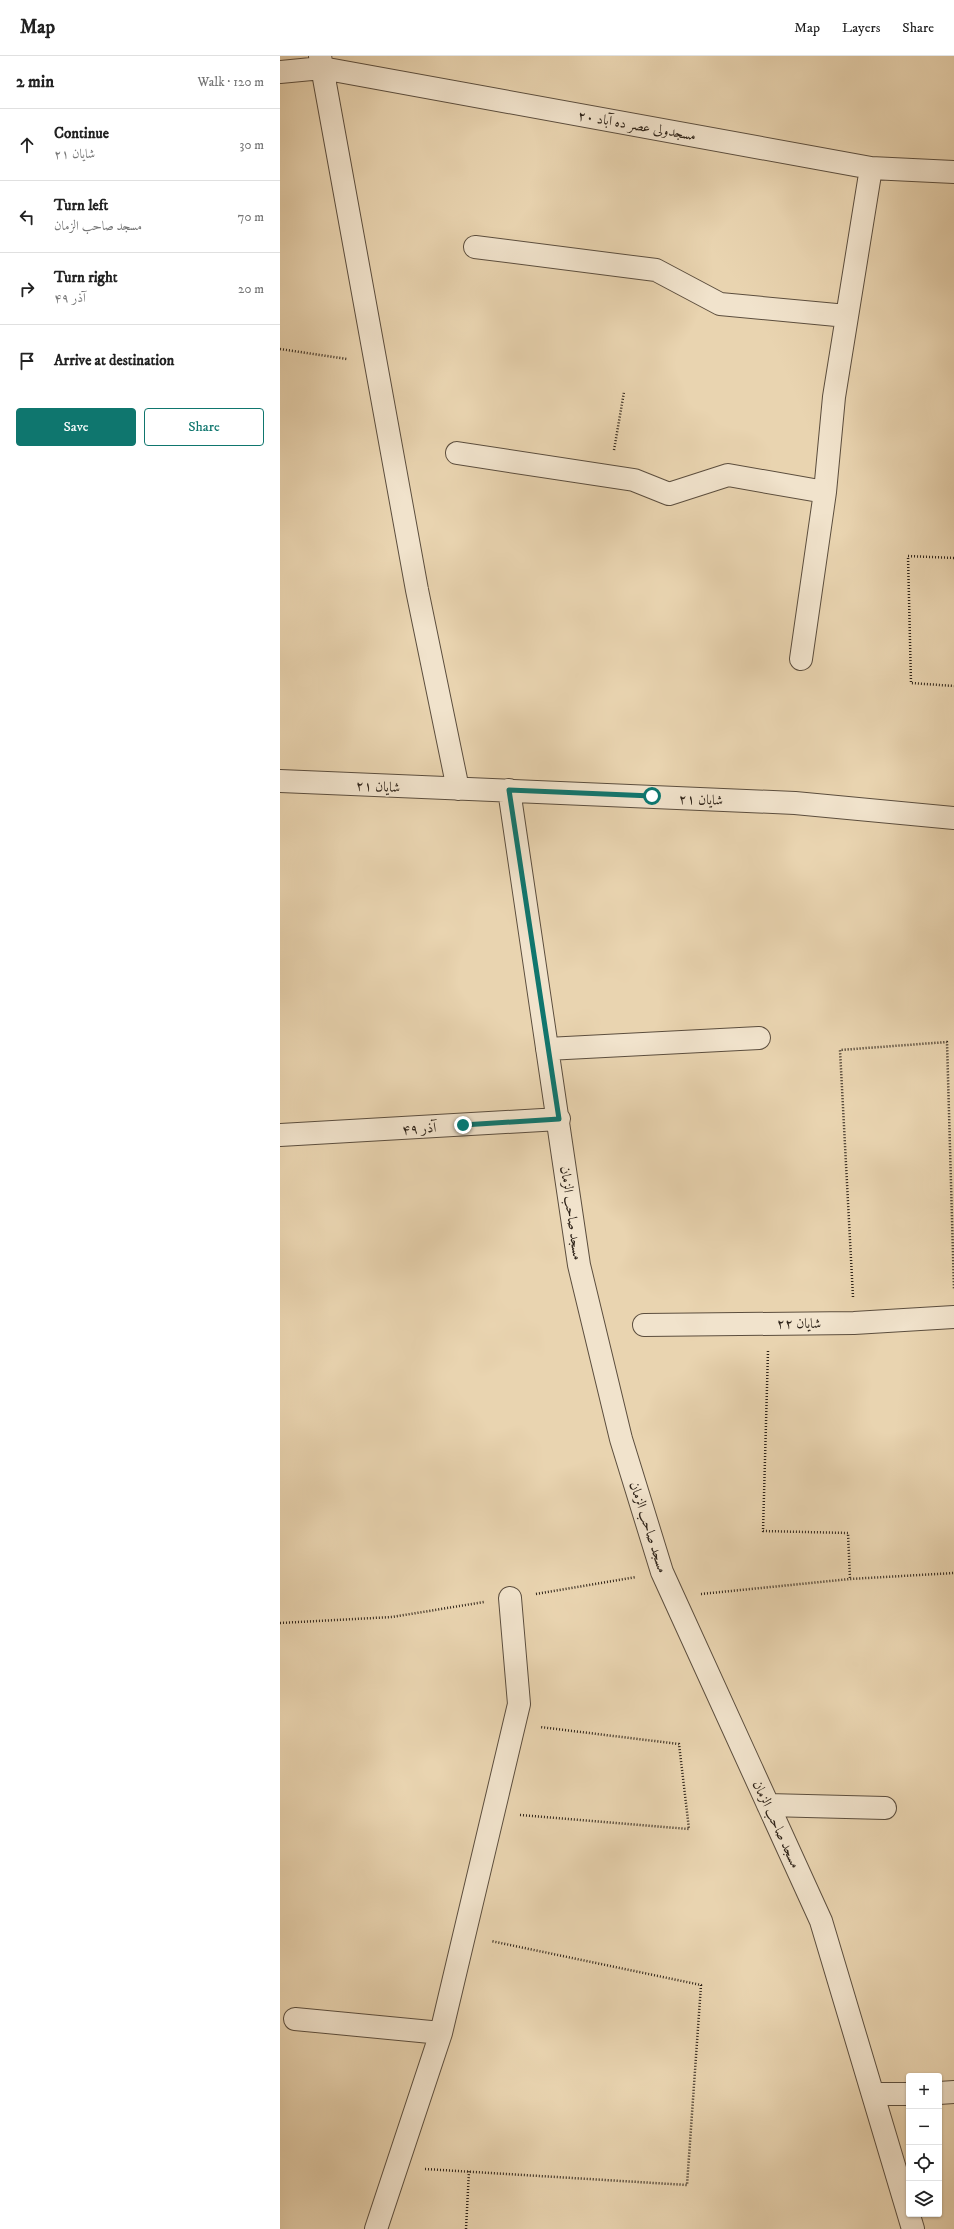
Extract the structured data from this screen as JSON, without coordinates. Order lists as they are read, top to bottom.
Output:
{
  "streets": {
    "street": [
      "مسجدولی عصر ده آباد ۲۰",
      "شایان ۲۱",
      "آذر ۴۹",
      "مسجد صاحب الزمان",
      "شایان ۲۲"
    ]
  },
  "crossings": [
    ["شایان ۲۱", "مسجد صاحب الزمان"],
    ["آذر ۴۹", "مسجد صاحب الزمان"]
  ],
  "page": {
    "header": "Map",
    "nav": ["Map", "Layers", "Share"],
    "heading": ["2 min", "Walk · 120 m"],
    "list": [
      ["Continue", "شایان ۲۱", "30 m"],
      ["Turn left", "مسجد صاحب الزمان", "70 m"],
      ["Turn right", "آذر ۴۹", "20 m"],
      "Arrive at destination"
    ],
    "buttons": ["Save", "Share"],
    "map_buttons": ["+", "−"]
  }
}
